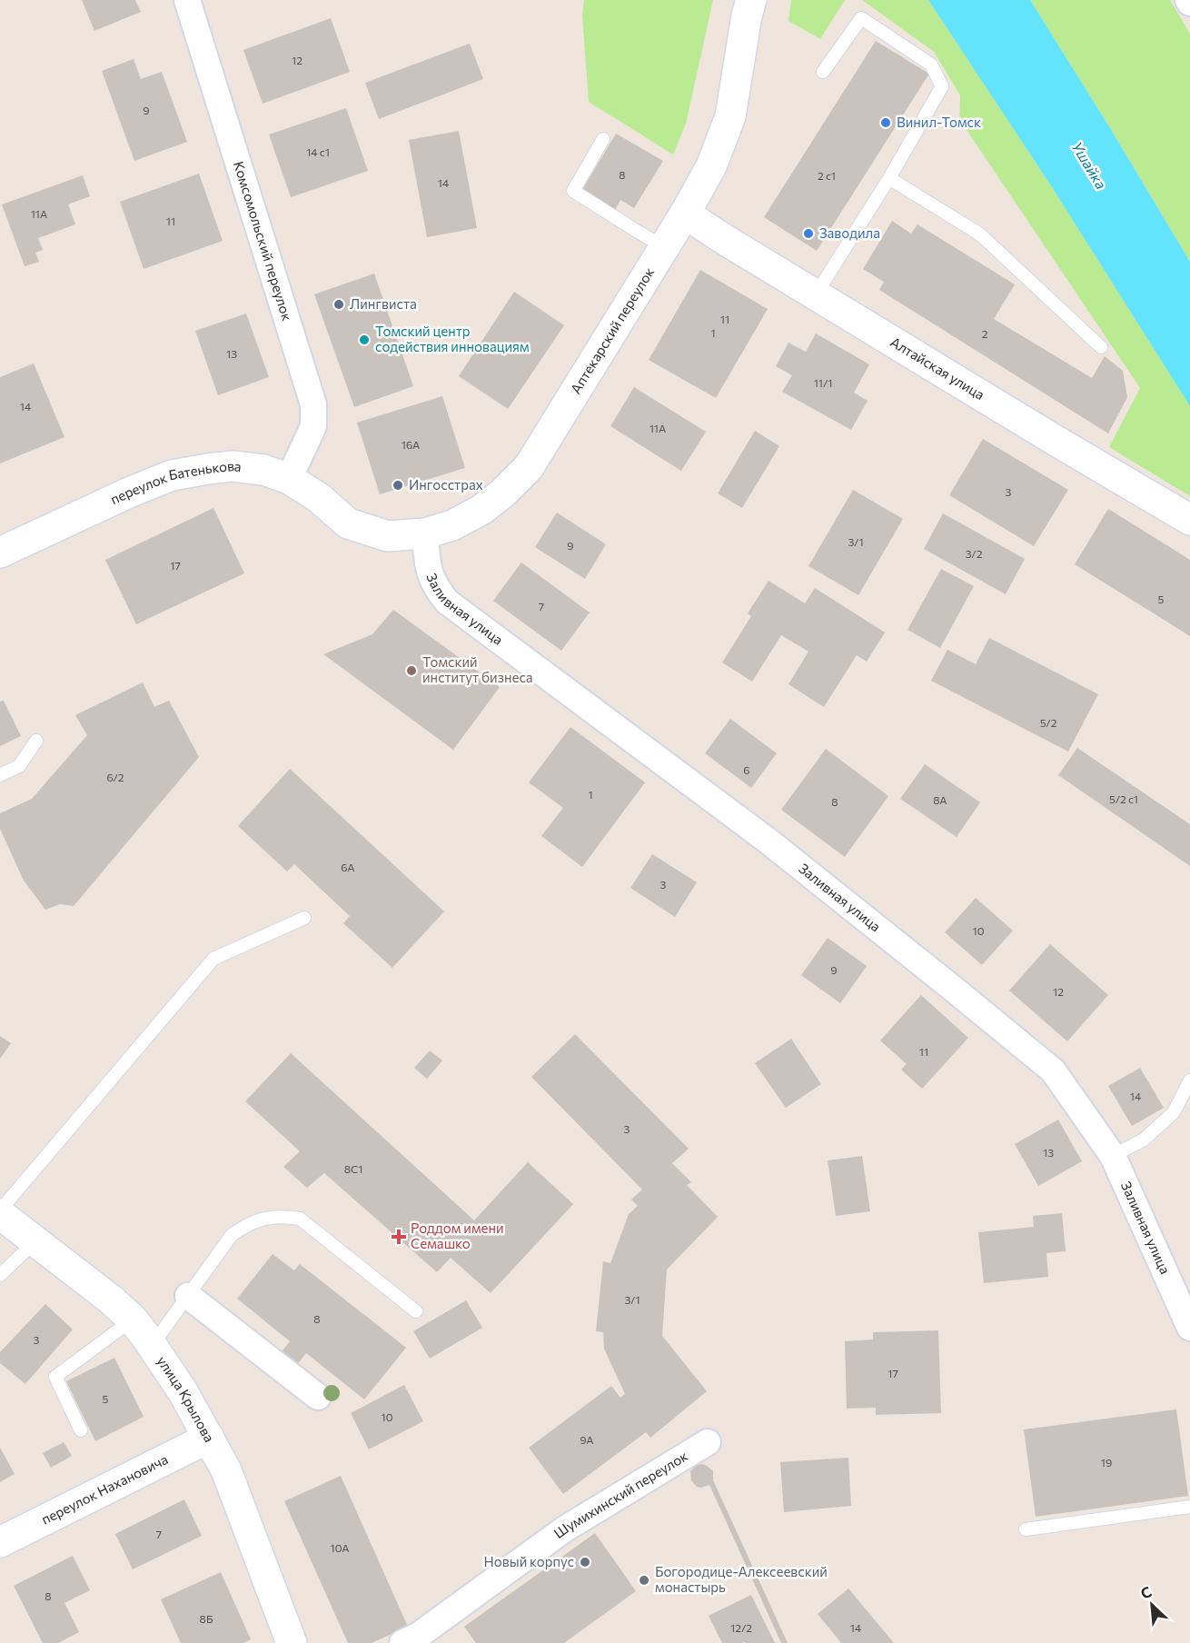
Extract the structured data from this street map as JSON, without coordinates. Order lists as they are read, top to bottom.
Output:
{
  "streets": {
    "main road": [
      "Аптекарский переулок",
      "Алтайская улица",
      "переулок Батенькова",
      "улица Крылова",
      "переулок Нахановича"
    ],
    "street": ["Комсомольский переулок", "Заливная улица", "Шумихинский переулок"]
  },
  "crossings": [
    ["Комсомольский переулок", "переулок Батенькова"],
    ["Аптекарский переулок", "Алтайская улица"],
    ["Аптекарский переулок", "переулок Батенькова"],
    ["Аптекарский переулок", "Заливная улица"],
    ["улица Крылова", "переулок Нахановича"]
  ],
  "water": ["Ушайка"],
  "places": {
    "other": [
      "Винил-Томск",
      "Заводила",
      "Лингвиста",
      "Томский центр содействия инновациям",
      "Ингосстрах",
      "Томский институт бизнеса",
      "Новый корпус",
      "Богородице-Алексеевский монастырь"
    ],
    "health": ["Роддом имени Семашко"]
  },
  "house_numbers": [
    "12",
    "9",
    "14 с1",
    "8",
    "2 с1",
    "14",
    "11А",
    "11",
    "11",
    "1",
    "2",
    "13",
    "11/1",
    "14",
    "11А",
    "16А",
    "3",
    "3/1",
    "9",
    "3/2",
    "17",
    "5",
    "7",
    "5/2",
    "6",
    "6/2",
    "1",
    "5/2 с1",
    "8А",
    "8",
    "6А",
    "3",
    "10",
    "9",
    "12",
    "11",
    "14",
    "3",
    "13",
    "8С1",
    "3/1",
    "8",
    "3",
    "17",
    "5",
    "10",
    "9А",
    "19",
    "7",
    "10А",
    "8",
    "8Б",
    "12/2",
    "14"
  ],
  "north": "top left"
}
